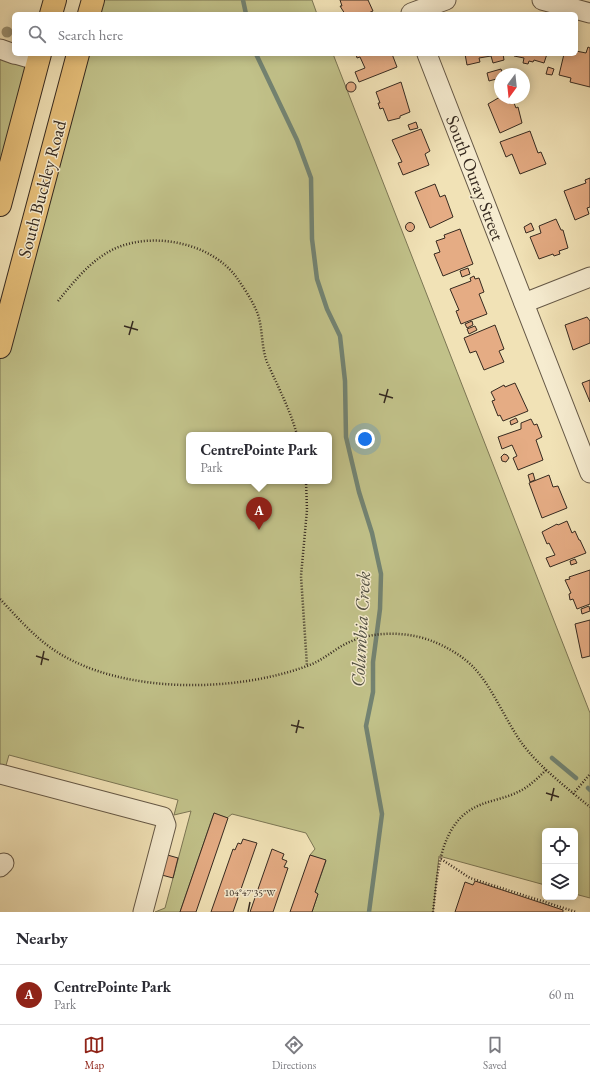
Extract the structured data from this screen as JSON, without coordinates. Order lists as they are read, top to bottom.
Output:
{
  "streets": {
    "main road": ["South Buckley Road"],
    "street": ["South Ouray Street"]
  },
  "water": ["Columbia Creek"],
  "north": "bottom",
  "page": {
    "search": "Search here",
    "popup": ["CentrePointe Park", "Park"],
    "pins": "A",
    "heading": "Nearby",
    "list": [
      {
        "mark": "A",
        "name": "CentrePointe Park",
        "note": "Park",
        "value": "60 m"
      }
    ],
    "nav": ["Map", "Directions", "Saved"]
  },
  "coordinates": ["104°47'35\"W"]
}
